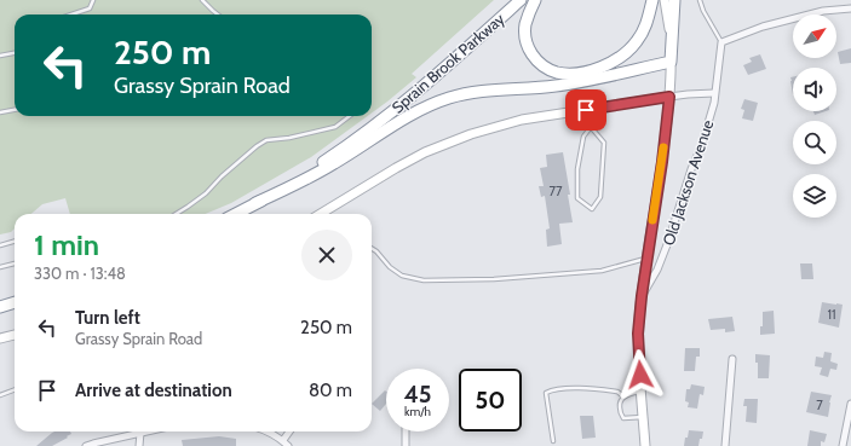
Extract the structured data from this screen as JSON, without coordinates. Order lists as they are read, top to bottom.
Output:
{
  "streets": {
    "highway": ["Sprain Brook Parkway"],
    "street": ["Old Jackson Avenue"]
  },
  "house_numbers": ["77", "11", "7"],
  "north": "top right",
  "page": {
    "turn": ["250 m", "Grassy Sprain Road"],
    "heading": ["1 min", "330 m · 13:48"],
    "list": [
      {
        "name": "Turn left",
        "note": "Grassy Sprain Road",
        "value": "250 m"
      },
      {
        "name": "Arrive at destination",
        "value": "80 m"
      }
    ],
    "speed": "45 km/h",
    "limit": "50"
  }
}
